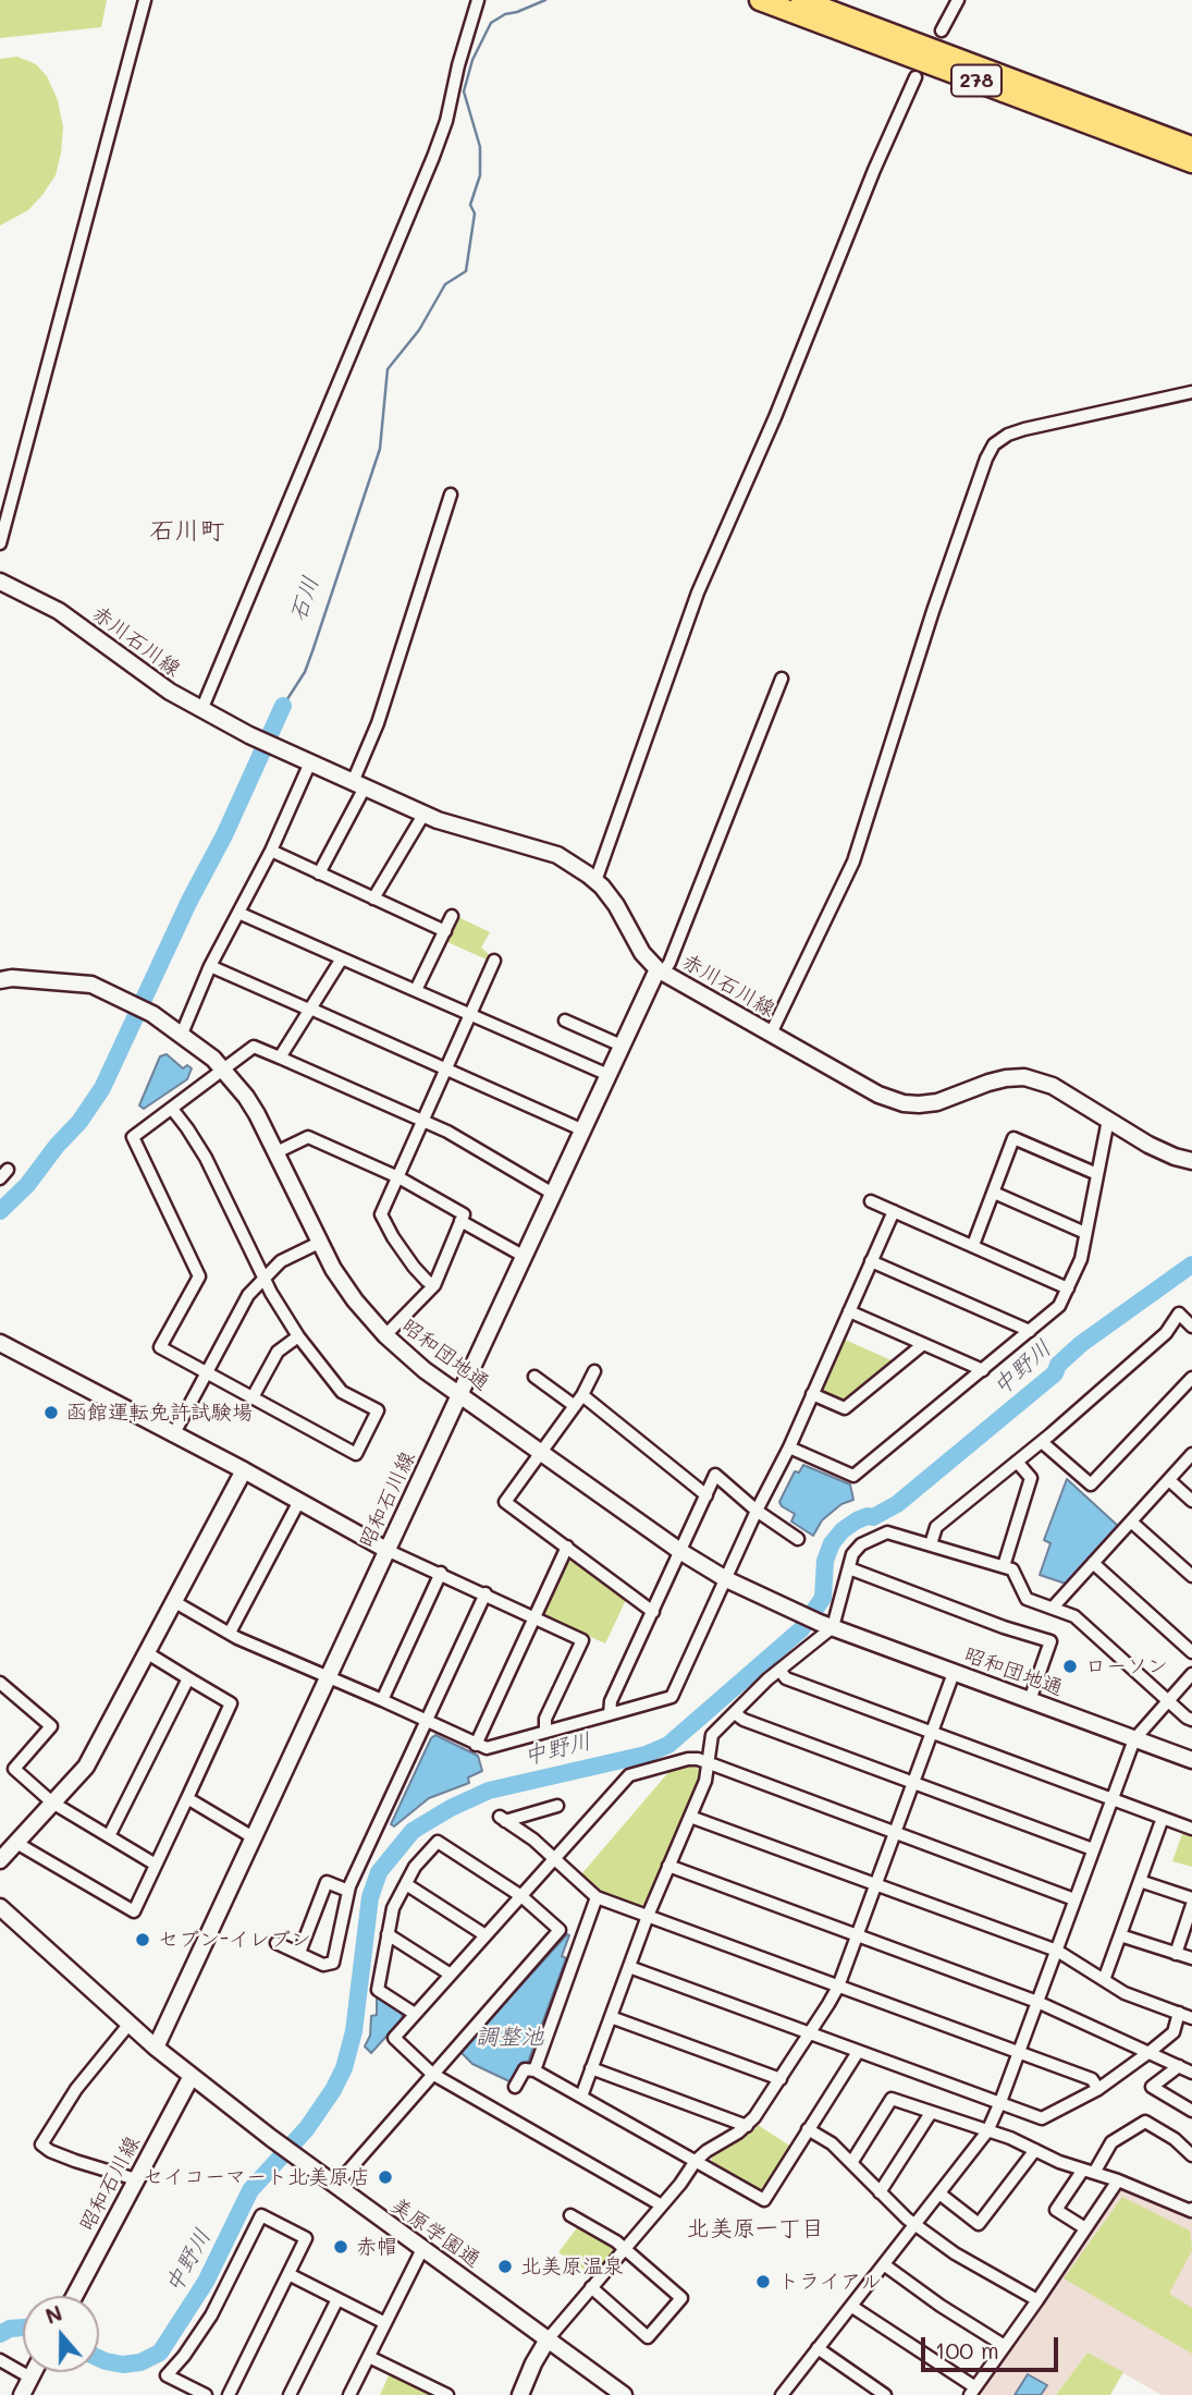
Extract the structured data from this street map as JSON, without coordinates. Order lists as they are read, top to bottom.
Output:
{
  "streets": {
    "highway": ["278"],
    "street": [
      "赤川石川線",
      "昭和団地通",
      "昭和石川線",
      "美原学園通"
    ]
  },
  "crossings": [
    ["赤川石川線", "昭和石川線"],
    ["昭和団地通", "昭和石川線"],
    ["昭和石川線", "美原学園通"]
  ],
  "districts": ["石川町", "北美原一丁目"],
  "water": ["石川", "中野川", "調整池"],
  "places": [
    "函館運転免許試験場",
    "ローソン",
    "セブン-イレブン",
    "セイコーマート北美原店",
    "赤帽",
    "北美原温泉",
    "トライアル"
  ],
  "scale_bar": "100 m",
  "north": "top"
}
